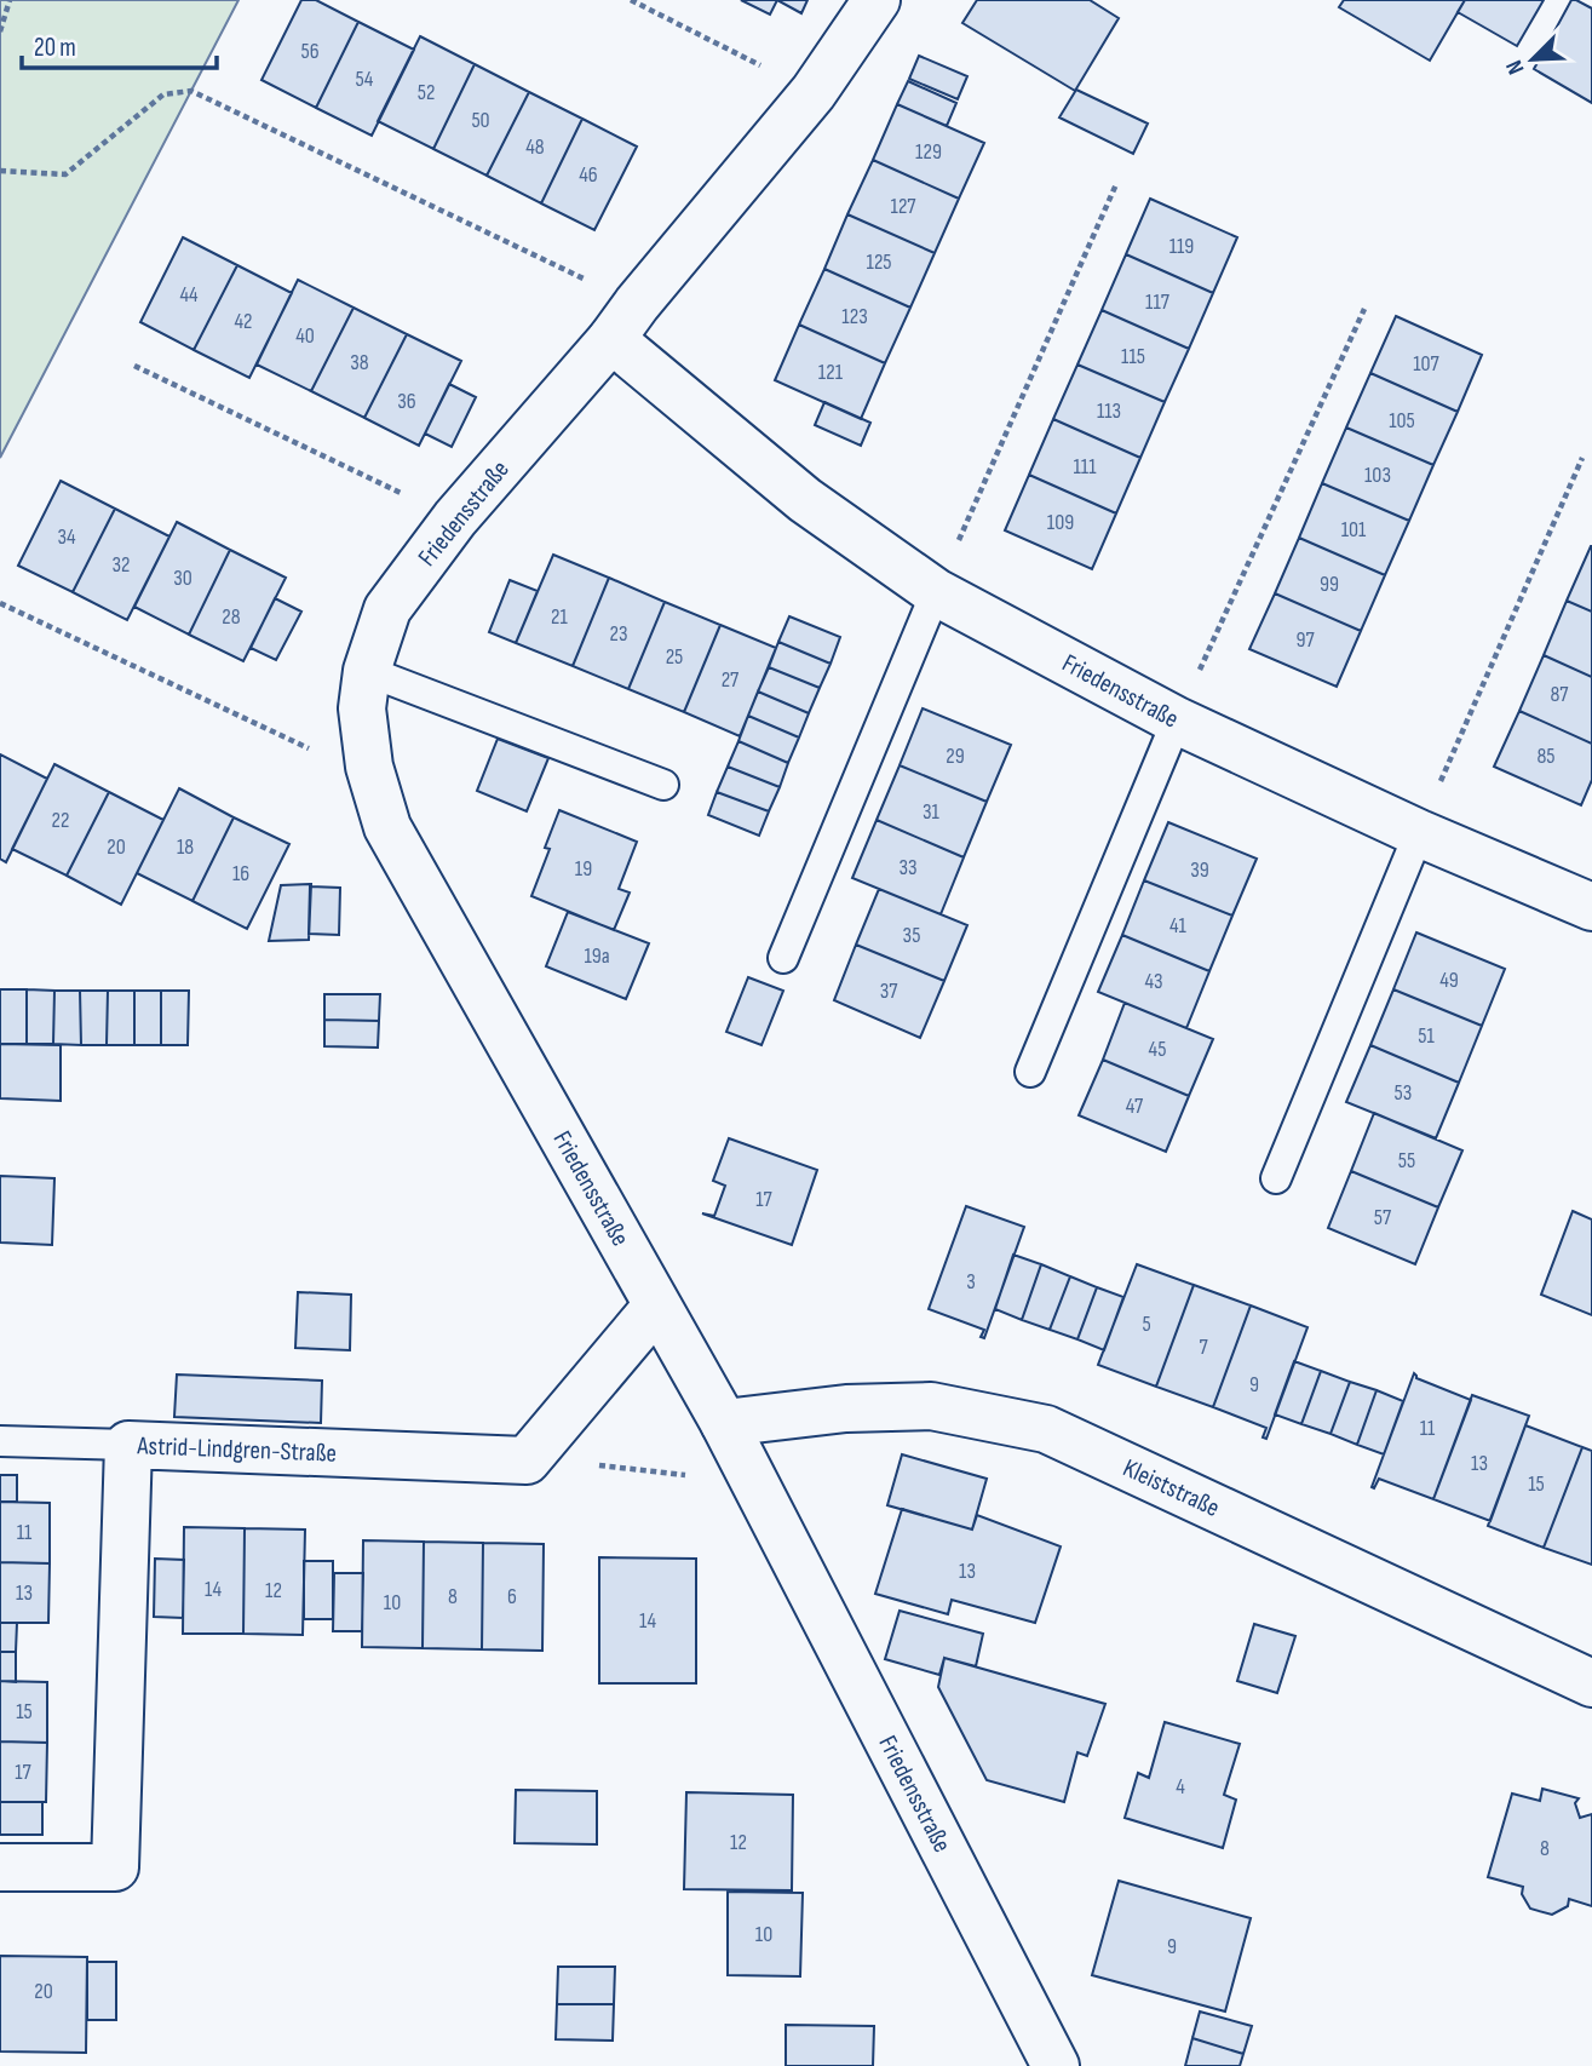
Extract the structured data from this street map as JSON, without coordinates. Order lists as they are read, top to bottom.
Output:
{
  "streets": {
    "street": ["Friedensstraße", "Astrid-Lindgren-Straße", "Kleiststraße"]
  },
  "crossings": [
    ["Friedensstraße", "Kleiststraße"]
  ],
  "house_numbers": [
    "56",
    "54",
    "52",
    "50",
    "48",
    "129",
    "46",
    "127",
    "119",
    "125",
    "44",
    "117",
    "123",
    "42",
    "40",
    "115",
    "38",
    "107",
    "121",
    "36",
    "113",
    "105",
    "111",
    "103",
    "109",
    "101",
    "34",
    "32",
    "30",
    "99",
    "28",
    "21",
    "23",
    "97",
    "25",
    "27",
    "87",
    "29",
    "85",
    "31",
    "22",
    "20",
    "18",
    "33",
    "19",
    "39",
    "16",
    "41",
    "35",
    "19a",
    "49",
    "43",
    "37",
    "51",
    "45",
    "53",
    "47",
    "55",
    "17",
    "57",
    "3",
    "5",
    "7",
    "9",
    "11",
    "13",
    "15",
    "11",
    "13",
    "14",
    "12",
    "13",
    "8",
    "6",
    "10",
    "14",
    "15",
    "17",
    "4",
    "12",
    "8",
    "10",
    "9",
    "20"
  ],
  "scale_bar": "20 m",
  "north": "bottom left"
}
